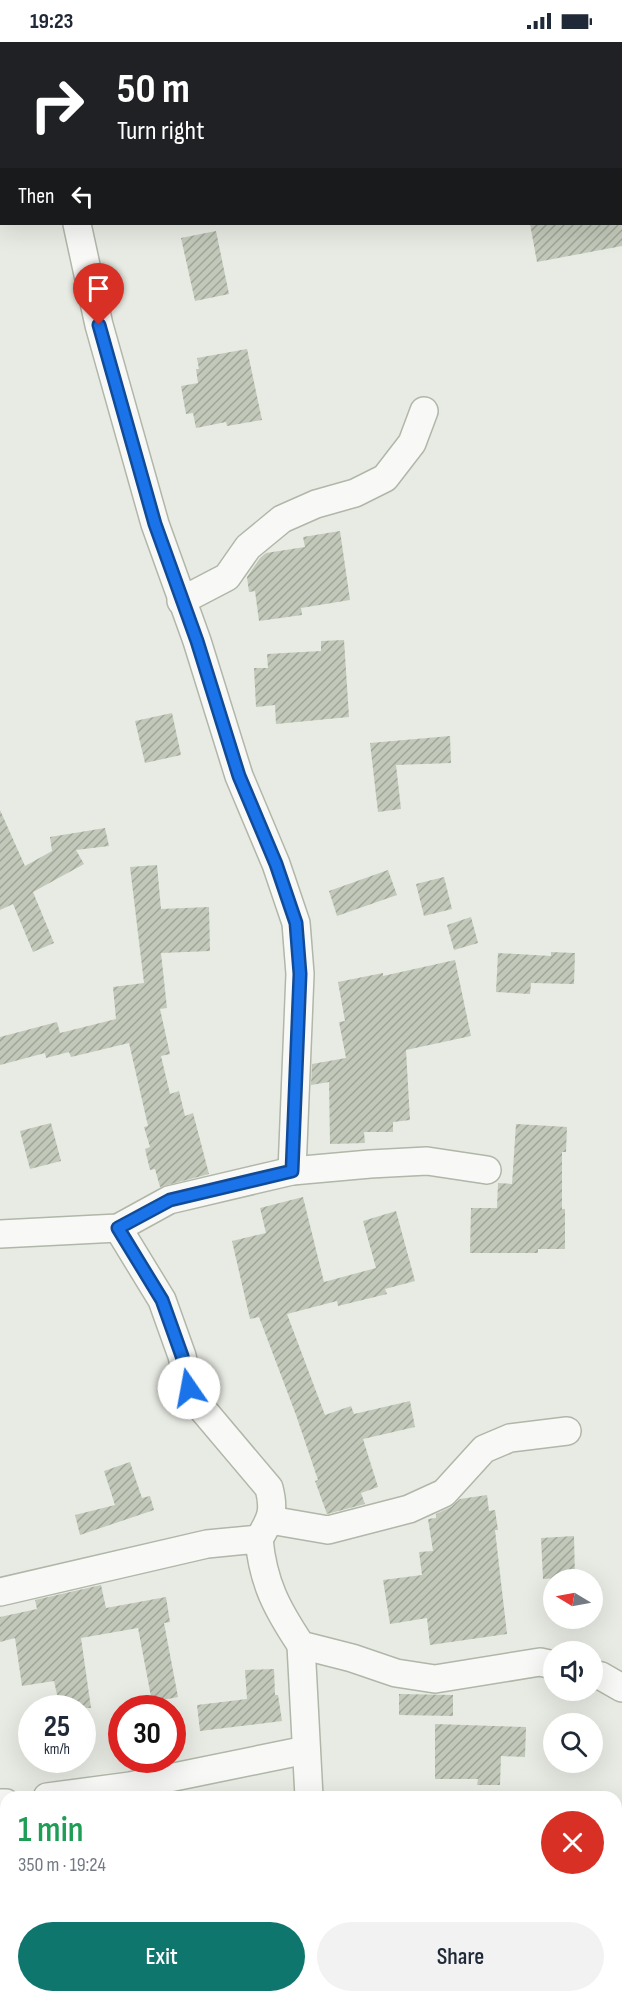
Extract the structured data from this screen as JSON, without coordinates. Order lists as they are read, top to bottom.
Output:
{
  "north": "left",
  "page": {
    "status": "19:23",
    "turn": ["50 m", "Turn right"],
    "then": "Then",
    "speed": "25 km/h",
    "limit": "30",
    "heading": ["1 min", "350 m · 19:24"],
    "buttons": ["Exit", "Share"]
  }
}
